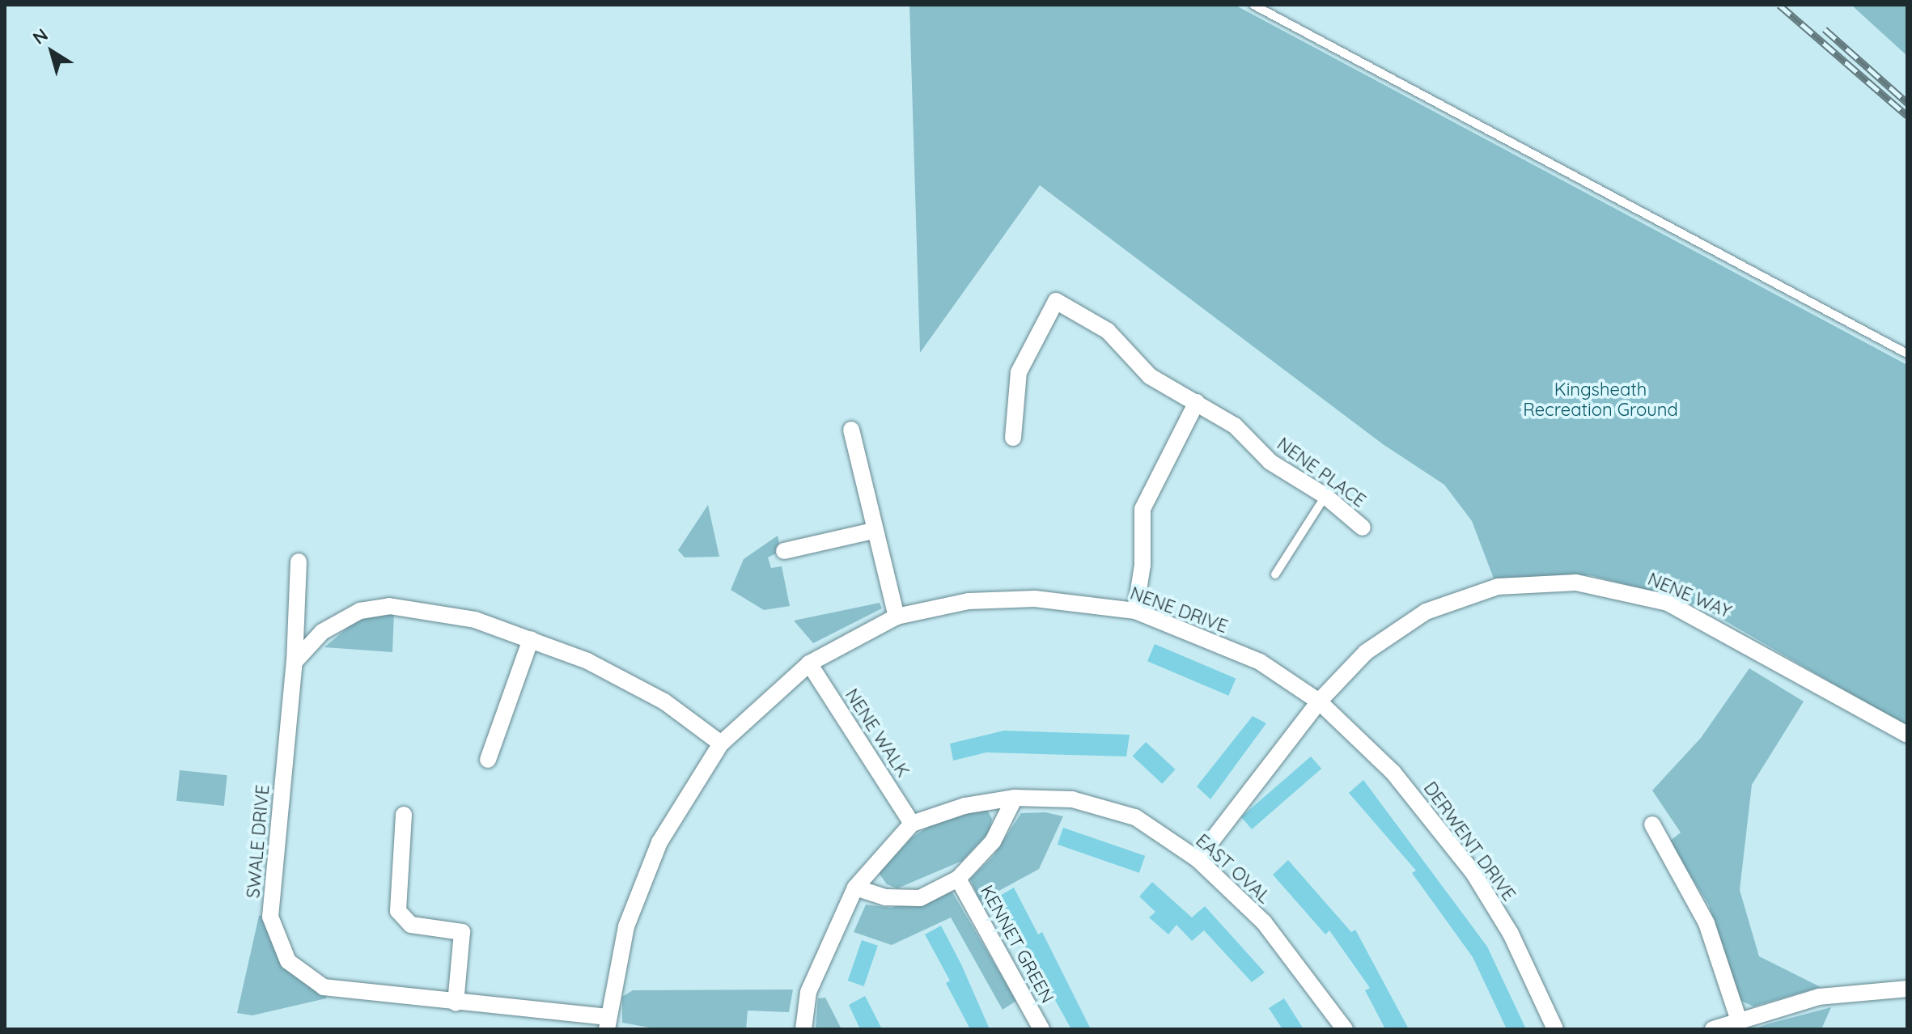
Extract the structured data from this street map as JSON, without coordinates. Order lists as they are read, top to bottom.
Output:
{
  "streets": {
    "street": [
      "NENE PLACE",
      "NENE WAY",
      "NENE DRIVE",
      "NENE WALK",
      "SWALE DRIVE",
      "DERWENT DRIVE",
      "EAST OVAL",
      "KENNET GREEN"
    ]
  },
  "crossings": [
    ["NENE WAY", "NENE DRIVE"],
    ["NENE WAY", "DERWENT DRIVE"],
    ["NENE WAY", "EAST OVAL"],
    ["NENE DRIVE", "NENE WALK"],
    ["NENE DRIVE", "SWALE DRIVE"],
    ["NENE DRIVE", "DERWENT DRIVE"],
    ["NENE WALK", "EAST OVAL"]
  ],
  "parks": ["Kingsheath Recreation Ground"],
  "north": "top left"
}
